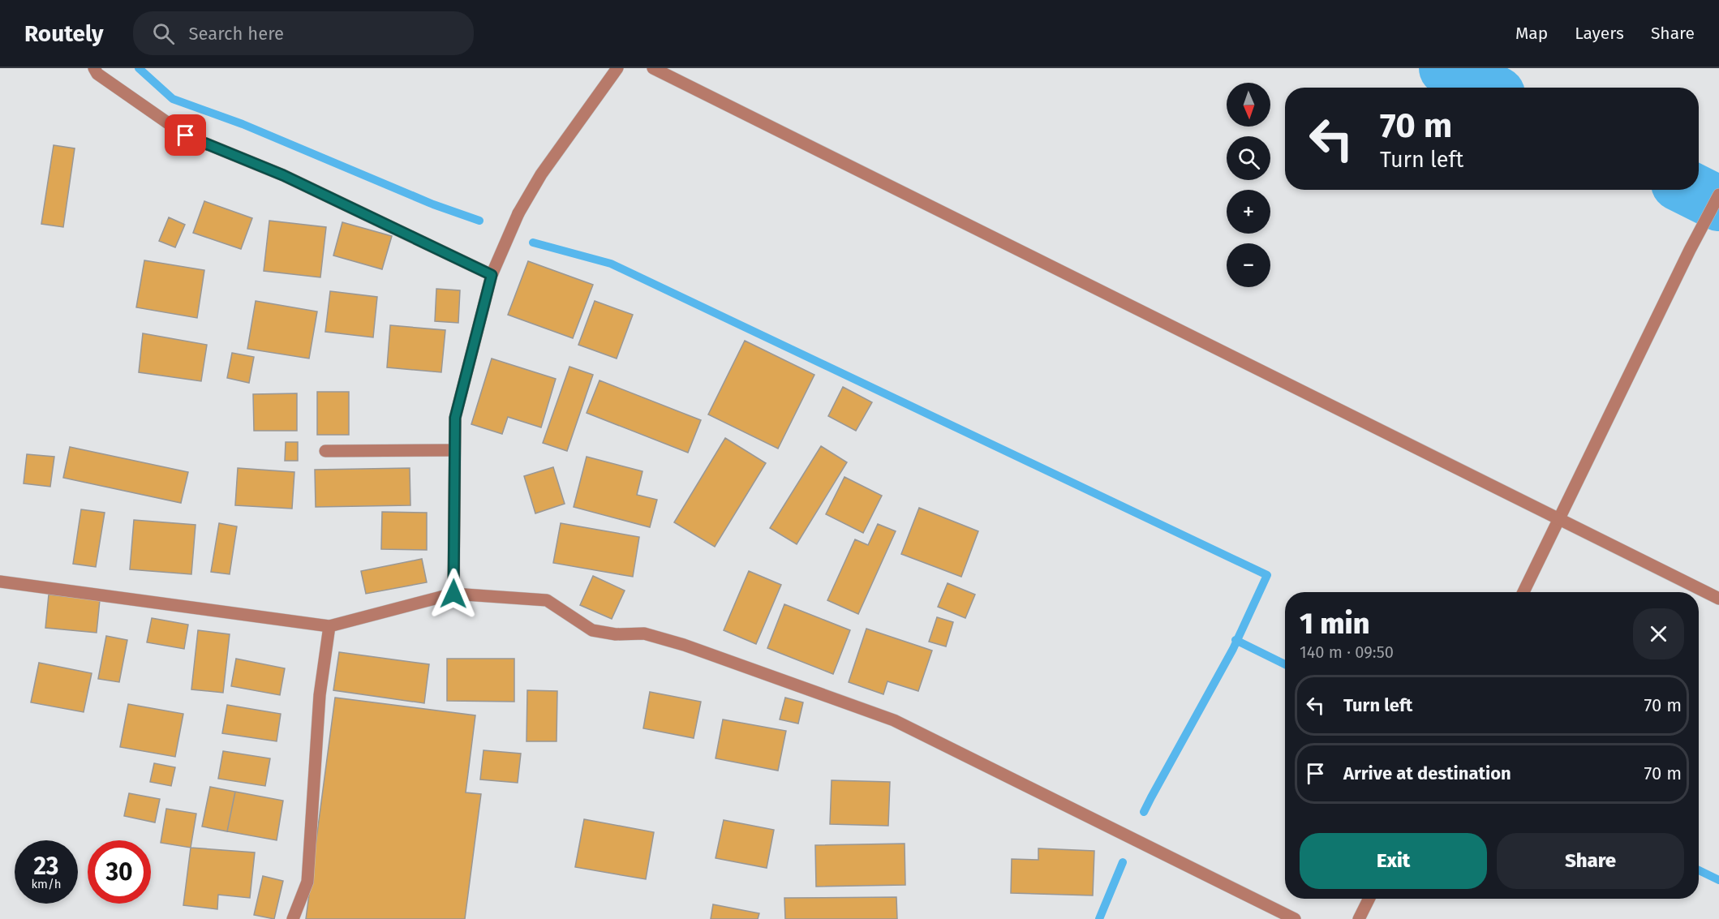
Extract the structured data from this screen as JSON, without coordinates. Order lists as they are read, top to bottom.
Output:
{
  "north": "bottom",
  "page": {
    "header": "Routely",
    "search": "Search here",
    "nav": ["Map", "Layers", "Share"],
    "map_buttons": ["+", "−"],
    "turn": ["70 m", "Turn left"],
    "heading": ["1 min", "140 m · 09:50"],
    "list": [
      {
        "name": "Turn left",
        "value": "70 m"
      },
      {
        "name": "Arrive at destination",
        "value": "70 m"
      }
    ],
    "buttons": ["Exit", "Share"],
    "speed": "23 km/h",
    "limit": "30"
  }
}
